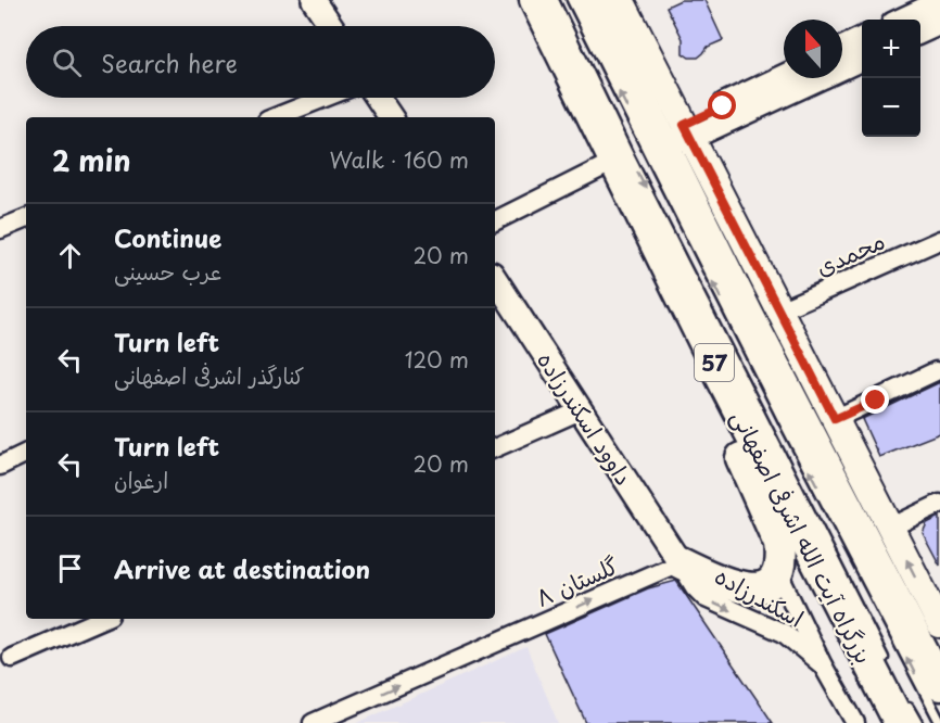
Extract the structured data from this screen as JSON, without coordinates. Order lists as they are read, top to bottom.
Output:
{
  "streets": {
    "highway": ["57", "بزرگراه آیت الله اشرفی اصفهانی"],
    "street": [
      "محمدی",
      "داوود اسکندرزاده",
      "گلستان ٨",
      "اسکندرزاده"
    ]
  },
  "crossings": [
    ["داوود اسکندرزاده", "گلستان ٨"],
    ["داوود اسکندرزاده", "اسکندرزاده"],
    ["گلستان ٨", "اسکندرزاده"]
  ],
  "one_way": ["گلستان ٨", "اسکندرزاده"],
  "north": "top",
  "page": {
    "map_buttons": ["+", "−"],
    "search": "Search here",
    "heading": ["2 min", "Walk · 160 m"],
    "list": [
      ["Continue", "عرب حسینی", "20 m"],
      ["Turn left", "کنارگذر اشرفی اصفهانی", "120 m"],
      ["Turn left", "ارغوان", "20 m"],
      "Arrive at destination"
    ]
  }
}
